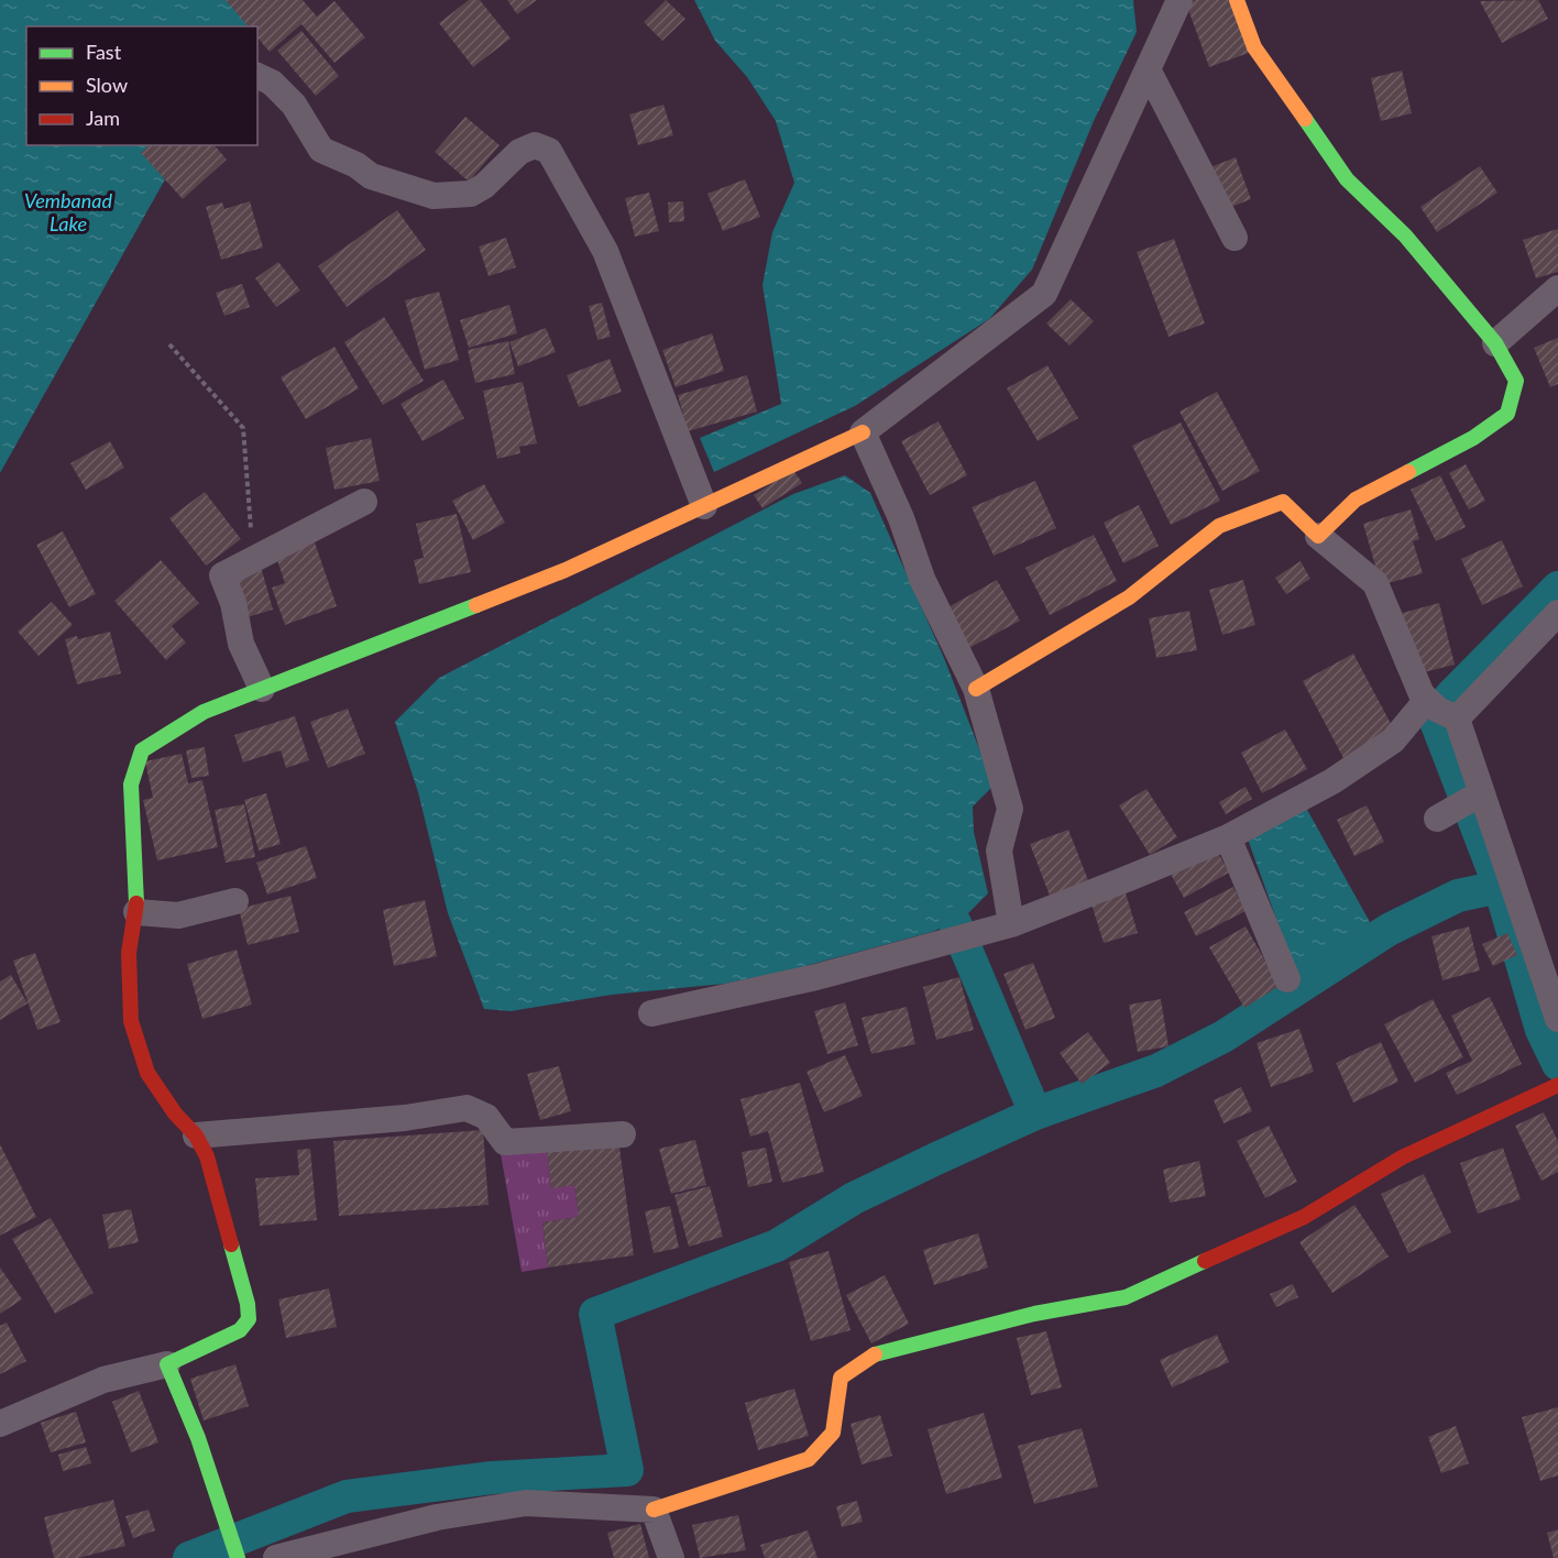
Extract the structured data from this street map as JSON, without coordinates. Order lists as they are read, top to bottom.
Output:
{
  "water": ["Vembanad Lake"],
  "legend": ["Fast", "Slow", "Jam"]
}
